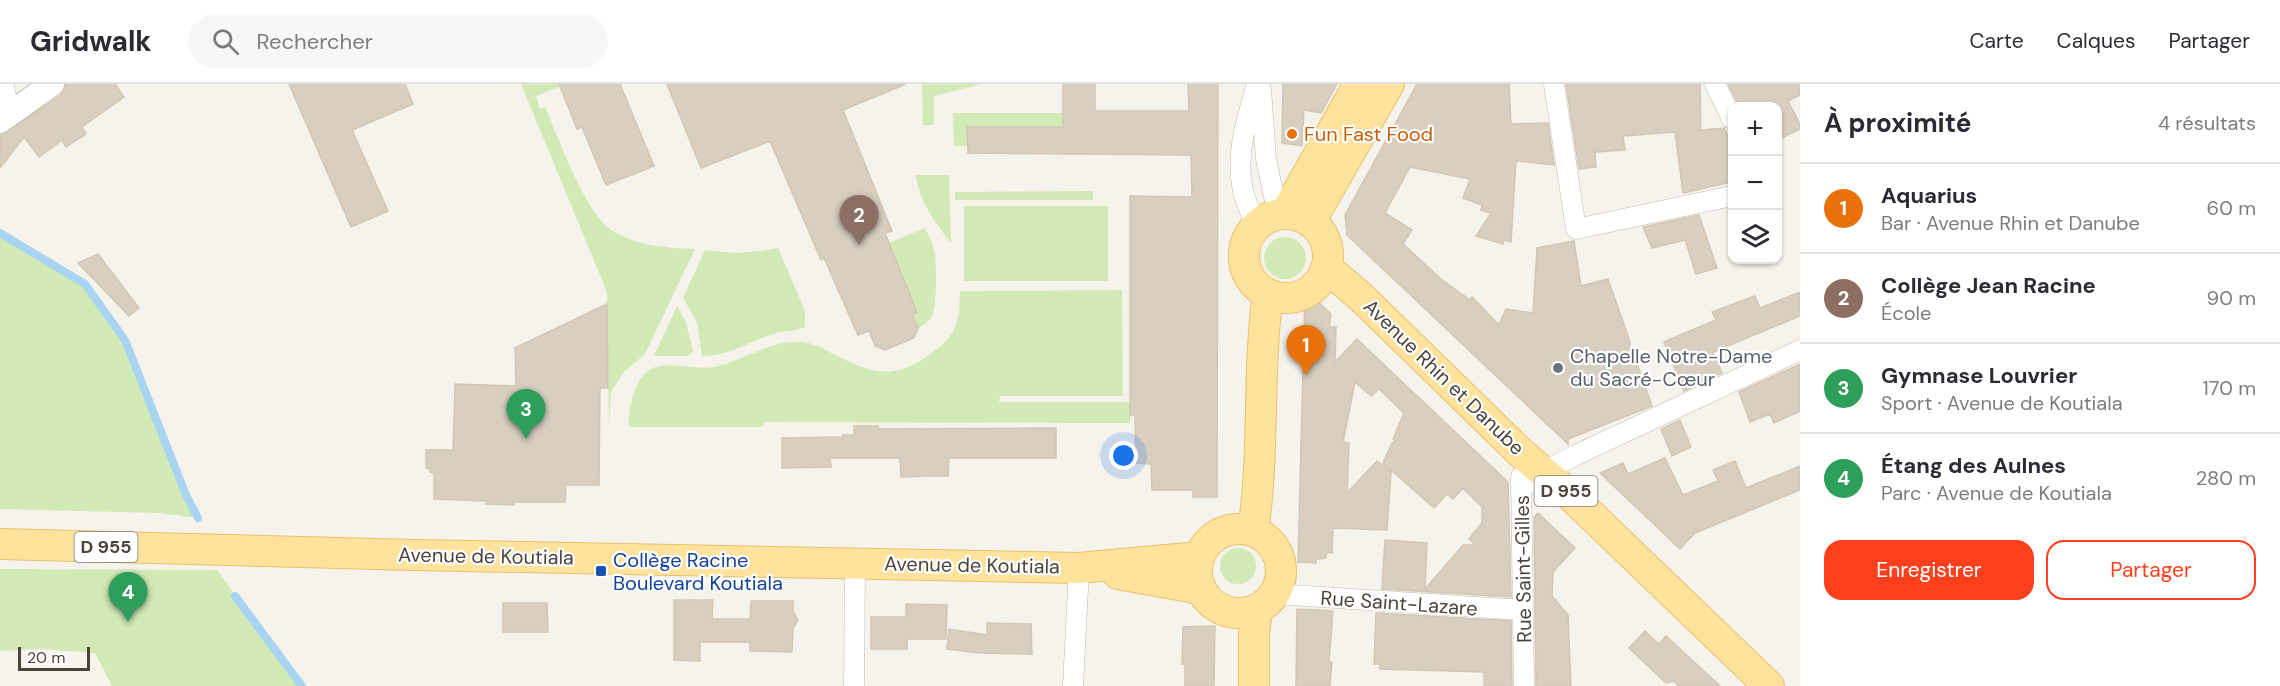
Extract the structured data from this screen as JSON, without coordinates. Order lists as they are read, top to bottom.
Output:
{
  "streets": {
    "main road": ["Avenue Rhin et Danube", "D 955", "Avenue de Koutiala"],
    "street": ["Rue Saint-Gilles", "Rue Saint-Lazare"]
  },
  "crossings": [
    ["Avenue Rhin et Danube", "Rue Saint-Gilles"],
    ["Avenue de Koutiala", "Rue Saint-Lazare"],
    ["Rue Saint-Gilles", "Rue Saint-Lazare"]
  ],
  "places": {
    "other": ["Fun Fast Food", "Chapelle Notre-Dame du Sacré-Cœur"],
    "transit": ["Collège Racine Boulevard Koutiala"]
  },
  "scale_bar": "20 m",
  "page": {
    "header": "Gridwalk",
    "search": "Rechercher",
    "nav": ["Carte", "Calques", "Partager"],
    "heading": ["À proximité", "4 résultats"],
    "map_buttons": ["+", "−"],
    "list": [
      {
        "mark": "1",
        "name": "Aquarius",
        "note": "Bar · Avenue Rhin et Danube",
        "value": "60 m"
      },
      {
        "mark": "2",
        "name": "Collège Jean Racine",
        "note": "École",
        "value": "90 m"
      },
      {
        "mark": "3",
        "name": "Gymnase Louvrier",
        "note": "Sport · Avenue de Koutiala",
        "value": "170 m"
      },
      {
        "mark": "4",
        "name": "Étang des Aulnes",
        "note": "Parc · Avenue de Koutiala",
        "value": "280 m"
      }
    ],
    "pins": [
      "2",
      "1",
      "3",
      "4"
    ],
    "buttons": ["Enregistrer", "Partager"],
    "scale": "20 m"
  }
}
